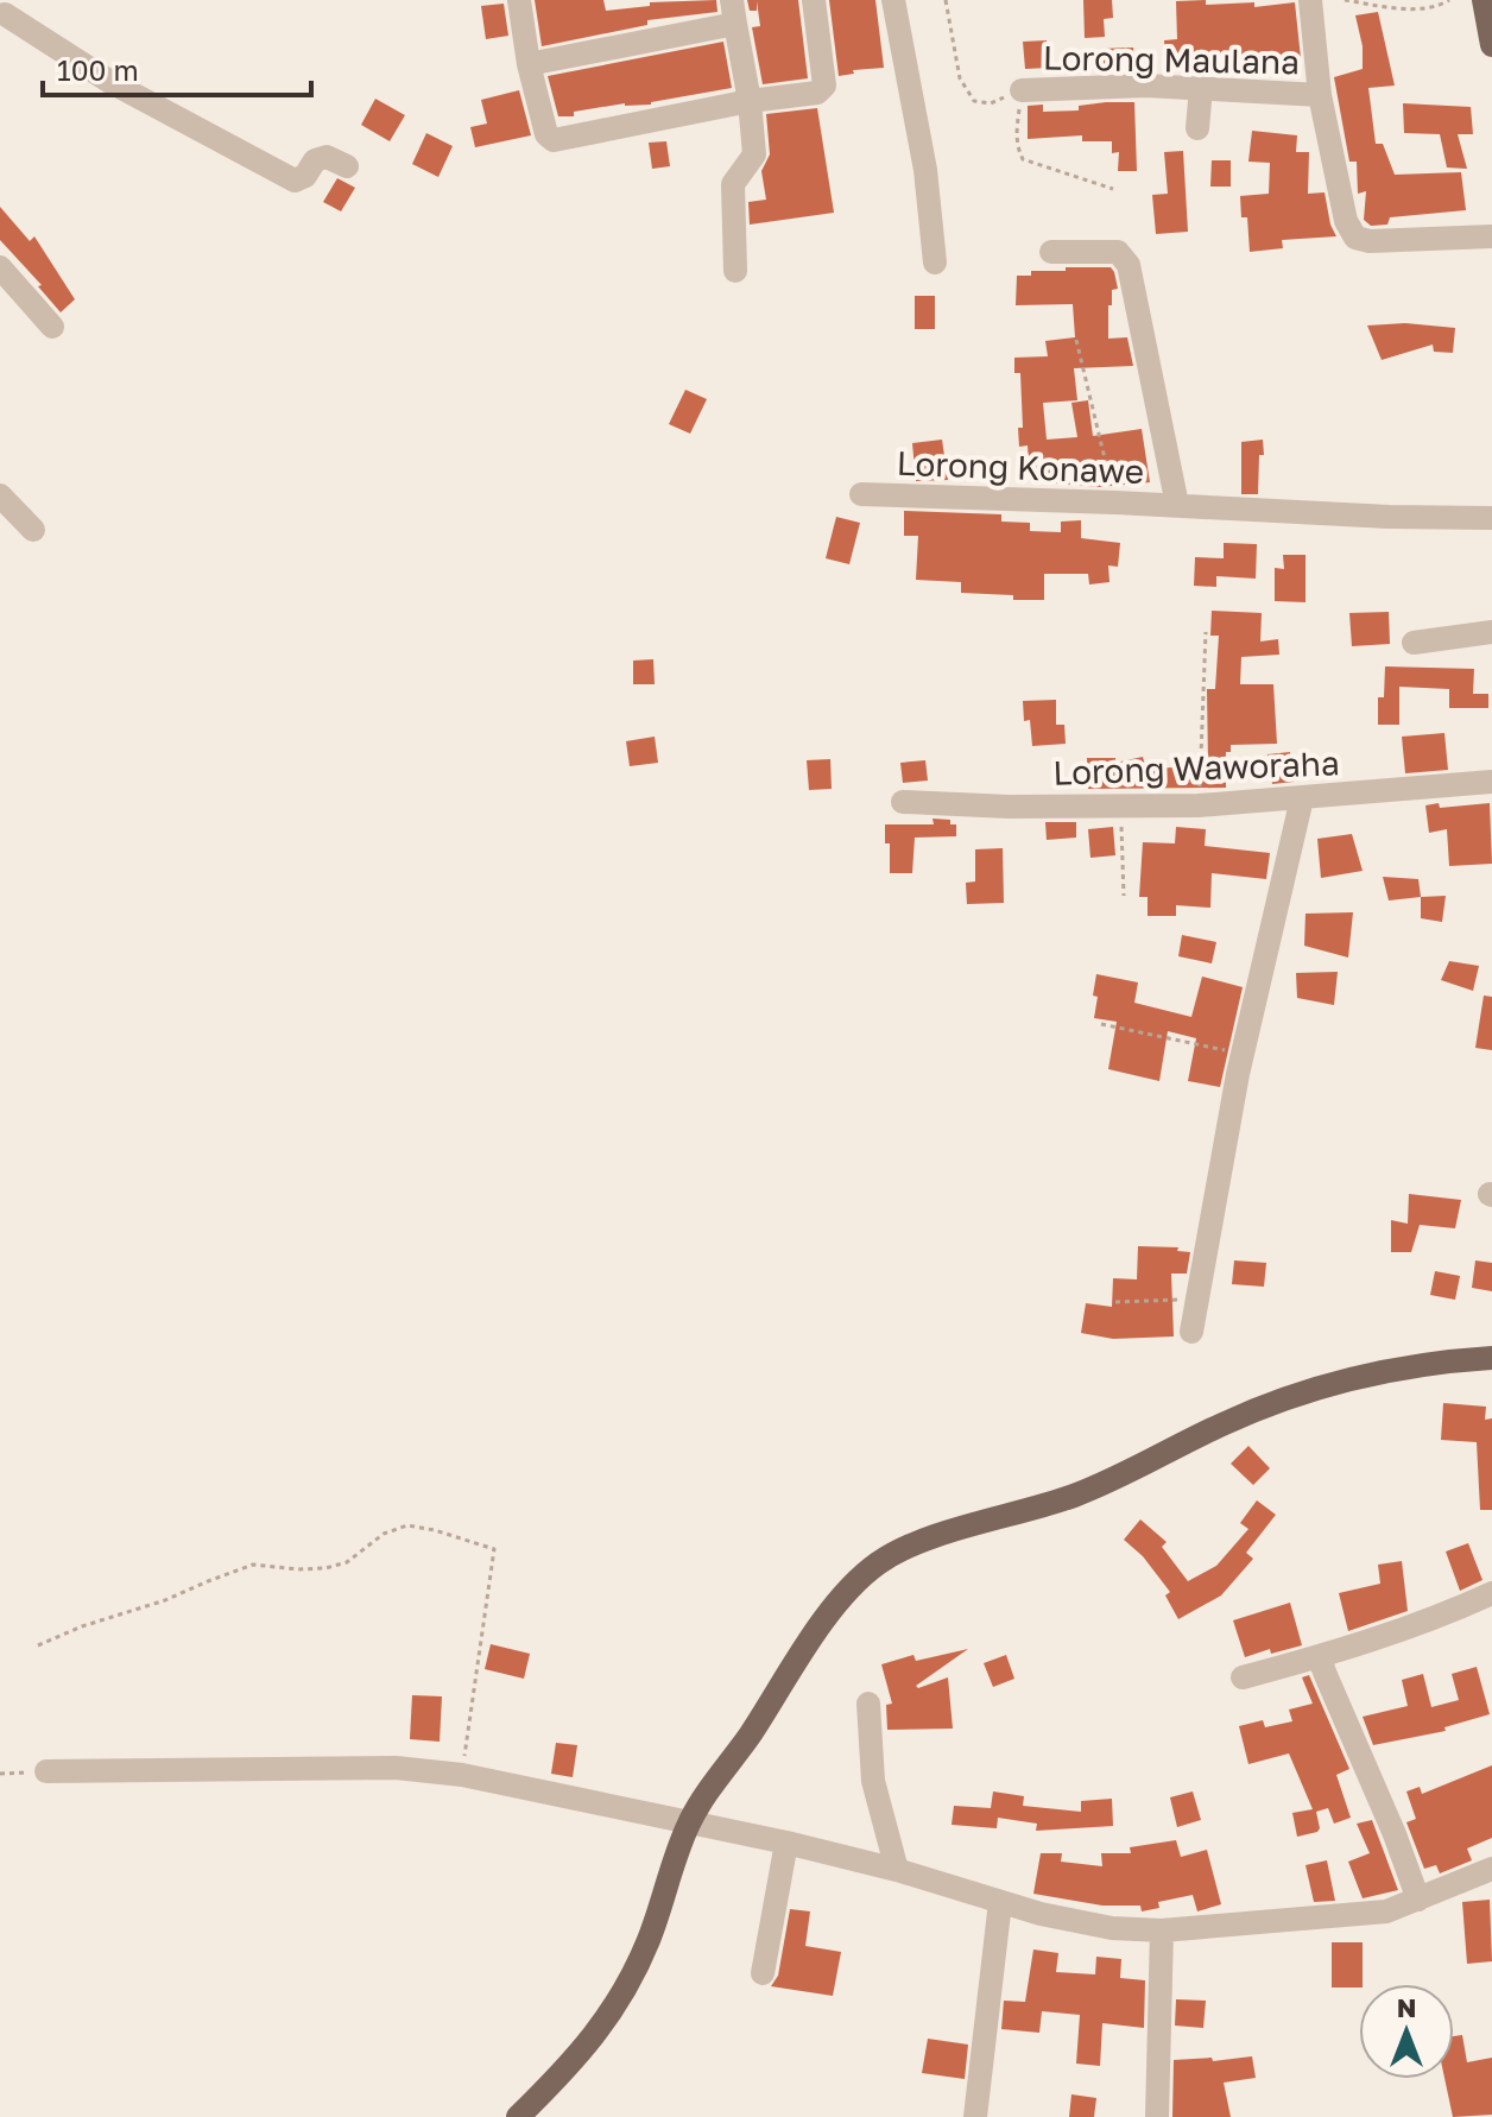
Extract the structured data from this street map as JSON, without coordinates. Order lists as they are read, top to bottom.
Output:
{
  "streets": {
    "street": ["Lorong Maulana", "Lorong Konawe", "Lorong Waworaha"]
  },
  "scale_bar": "100 m",
  "north": "top"
}
